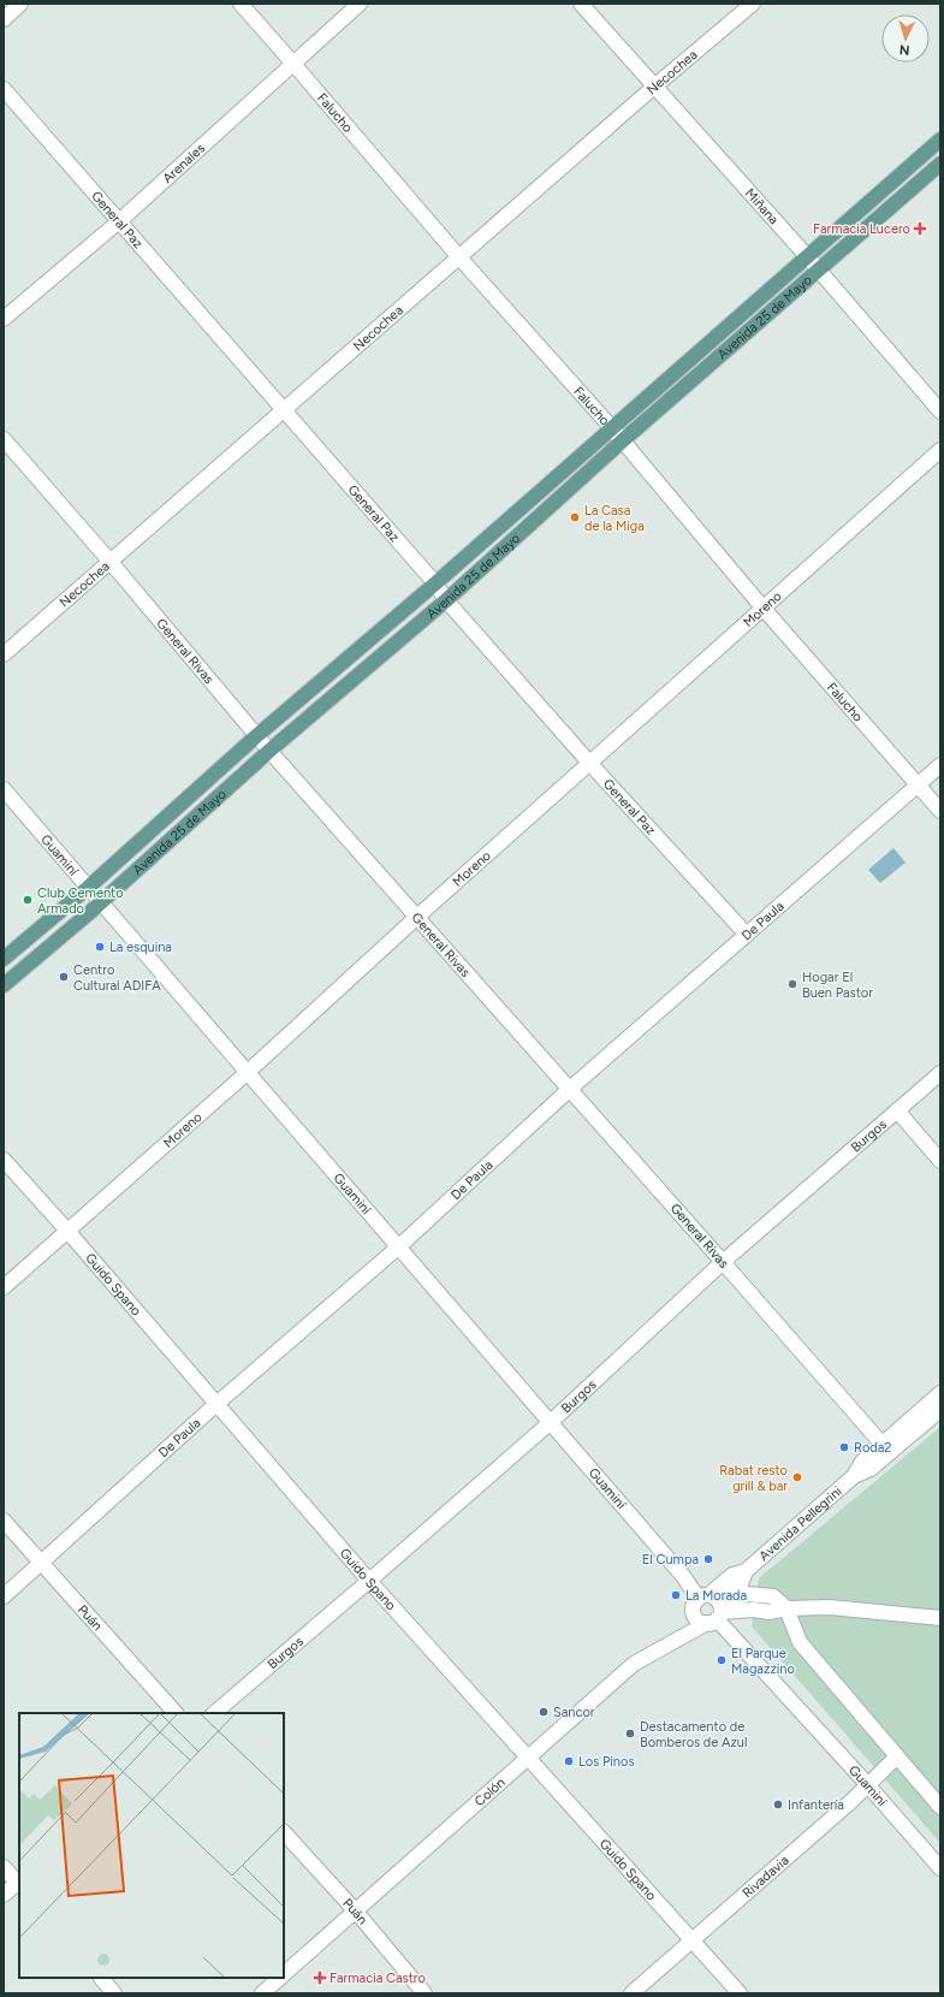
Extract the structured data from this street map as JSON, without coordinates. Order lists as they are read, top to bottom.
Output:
{
  "streets": {
    "main road": ["Avenida 25 de Mayo"],
    "street": [
      "Necochea",
      "Falucho",
      "Arenales",
      "Miñana",
      "General Paz",
      "Moreno",
      "General Rivas",
      "Guaminí",
      "De Paula",
      "Burgos",
      "Guido Spano",
      "Avenida Pellegrini",
      "Puán",
      "Colón",
      "Rivadavia"
    ]
  },
  "crossings": [
    ["Necochea", "Falucho"],
    ["Necochea", "Miñana"],
    ["Necochea", "General Paz"],
    ["Necochea", "General Rivas"],
    ["Falucho", "Arenales"],
    ["Falucho", "Avenida 25 de Mayo"],
    ["Falucho", "Moreno"],
    ["Falucho", "De Paula"],
    ["Arenales", "General Paz"],
    ["Miñana", "Avenida 25 de Mayo"],
    ["General Paz", "Avenida 25 de Mayo"],
    ["General Paz", "Moreno"],
    ["General Paz", "De Paula"],
    ["Avenida 25 de Mayo", "General Rivas"],
    ["Avenida 25 de Mayo", "Guaminí"],
    ["Moreno", "General Rivas"],
    ["Moreno", "Guaminí"],
    ["Moreno", "Guido Spano"],
    ["General Rivas", "De Paula"],
    ["General Rivas", "Burgos"],
    ["General Rivas", "Avenida Pellegrini"],
    ["Guaminí", "De Paula"],
    ["Guaminí", "Burgos"],
    ["Guaminí", "Avenida Pellegrini"],
    ["Guaminí", "Colón"],
    ["Guaminí", "Rivadavia"],
    ["De Paula", "Guido Spano"],
    ["De Paula", "Puán"],
    ["Burgos", "Guido Spano"],
    ["Guido Spano", "Colón"],
    ["Guido Spano", "Rivadavia"],
    ["Avenida Pellegrini", "Colón"],
    ["Puán", "Colón"]
  ],
  "places": {
    "health": ["Farmacia Lucero", "Farmacia Castro"],
    "other": [
      "La Casa de la Miga",
      "Club Cemento Armado",
      "La esquina",
      "Centro Cultural ADIFA",
      "Hogar El Buen Pastor",
      "Roda2",
      "Rabat resto grill & bar",
      "El Cumpa",
      "La Morada",
      "El Parque Magazzino",
      "Sancor",
      "Destacamento de Bomberos de Azul",
      "Los Pinos",
      "Infantería"
    ]
  },
  "north": "bottom"
}
